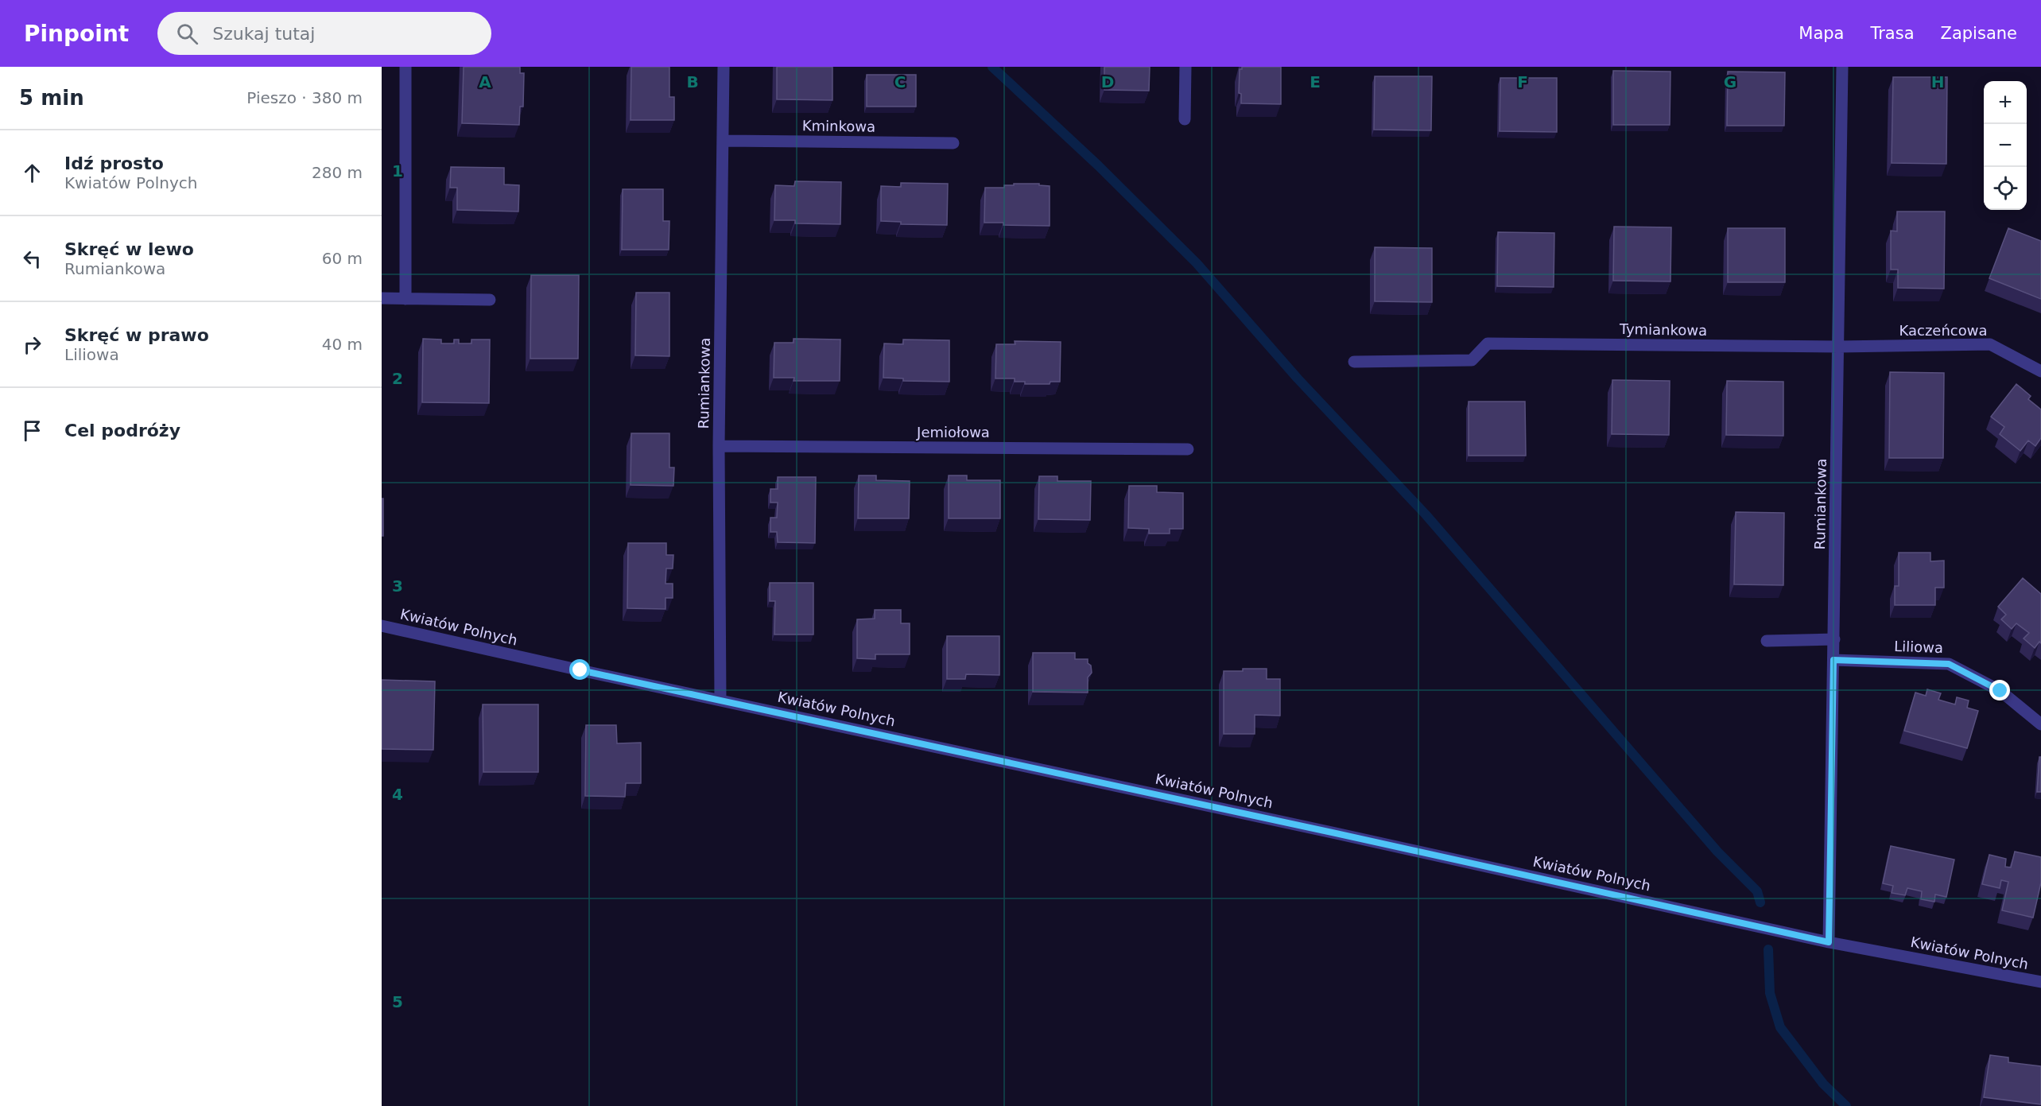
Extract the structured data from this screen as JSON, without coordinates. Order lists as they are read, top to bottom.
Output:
{
  "streets": {
    "street": [
      "Kminkowa",
      "Tymiankowa",
      "Kaczeńcowa",
      "Rumiankowa",
      "Jemiołowa",
      "Kwiatów Polnych",
      "Liliowa"
    ]
  },
  "crossings": [
    ["Kminkowa", "Rumiankowa"],
    ["Tymiankowa", "Kaczeńcowa"],
    ["Tymiankowa", "Rumiankowa"],
    ["Kaczeńcowa", "Rumiankowa"],
    ["Rumiankowa", "Jemiołowa"],
    ["Rumiankowa", "Kwiatów Polnych"],
    ["Rumiankowa", "Liliowa"]
  ],
  "page": {
    "header": "Pinpoint",
    "search": "Szukaj tutaj",
    "nav": ["Mapa", "Trasa", "Zapisane"],
    "heading": ["5 min", "Pieszo · 380 m"],
    "map_buttons": ["+", "−"],
    "list": [
      ["Idź prosto", "Kwiatów Polnych", "280 m"],
      ["Skręć w lewo", "Rumiankowa", "60 m"],
      ["Skręć w prawo", "Liliowa", "40 m"],
      "Cel podróży"
    ]
  },
  "grid": {
    "columns": [
      "A",
      "B",
      "C",
      "D",
      "E",
      "F",
      "G",
      "H"
    ],
    "rows": [
      "1",
      "2",
      "3",
      "4",
      "5"
    ]
  }
}
